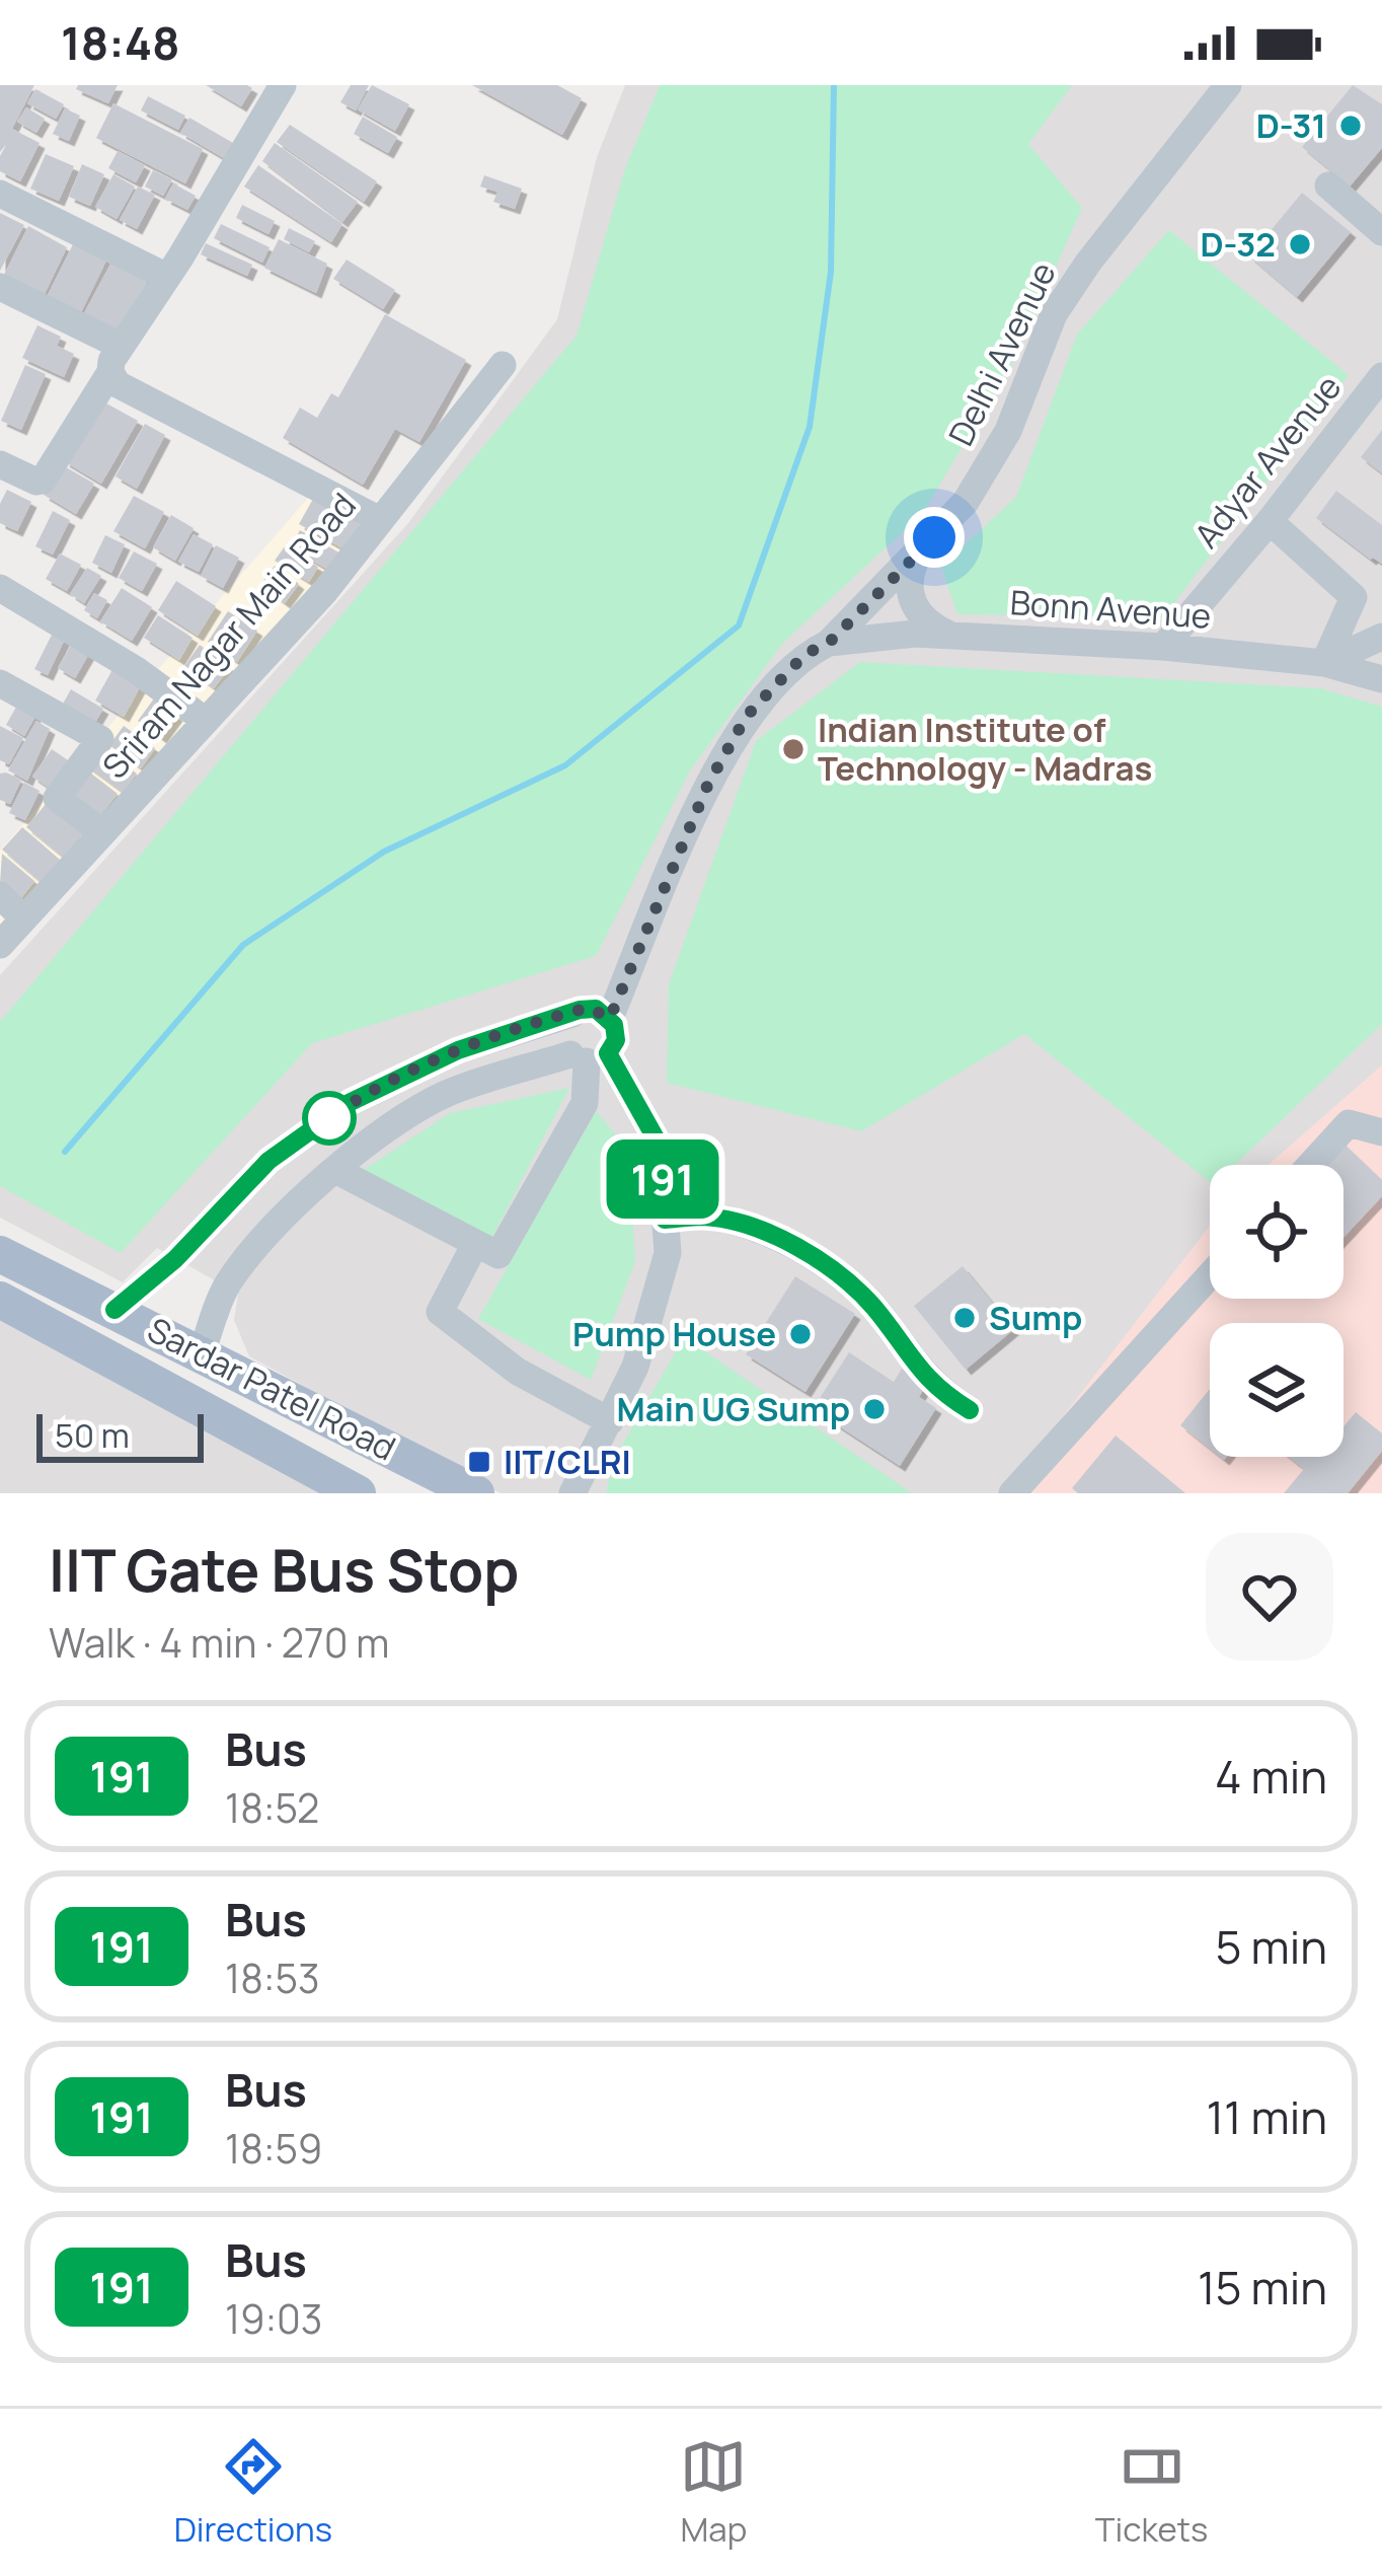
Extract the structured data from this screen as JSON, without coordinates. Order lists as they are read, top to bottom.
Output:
{
  "streets": {
    "main road": ["Sardar Patel Road"],
    "street": [
      "Delhi Avenue",
      "Adyar Avenue",
      "Bonn Avenue",
      "Sriram Nagar Main Road"
    ]
  },
  "crossings": [
    ["Delhi Avenue", "Bonn Avenue"],
    ["Adyar Avenue", "Bonn Avenue"]
  ],
  "places": {
    "other": [
      "D-31",
      "D-32",
      "Indian Institute of Technology - Madras",
      "Sump",
      "Pump House",
      "Main UG Sump"
    ],
    "transit": ["IIT/CLRI"]
  },
  "lines": ["bus line 191"],
  "scale_bar": "50 m",
  "page": {
    "status": "18:48",
    "on_map": "191",
    "scale": "50 m",
    "heading": ["IIT Gate Bus Stop", "Walk · 4 min · 270 m"],
    "list": [
      {
        "mark": "191",
        "name": "Bus",
        "note": "18:52",
        "value": "4 min"
      },
      {
        "mark": "191",
        "name": "Bus",
        "note": "18:53",
        "value": "5 min"
      },
      {
        "mark": "191",
        "name": "Bus",
        "note": "18:59",
        "value": "11 min"
      },
      {
        "mark": "191",
        "name": "Bus",
        "note": "19:03",
        "value": "15 min"
      }
    ],
    "tabs": ["Directions", "Map", "Tickets"]
  }
}
